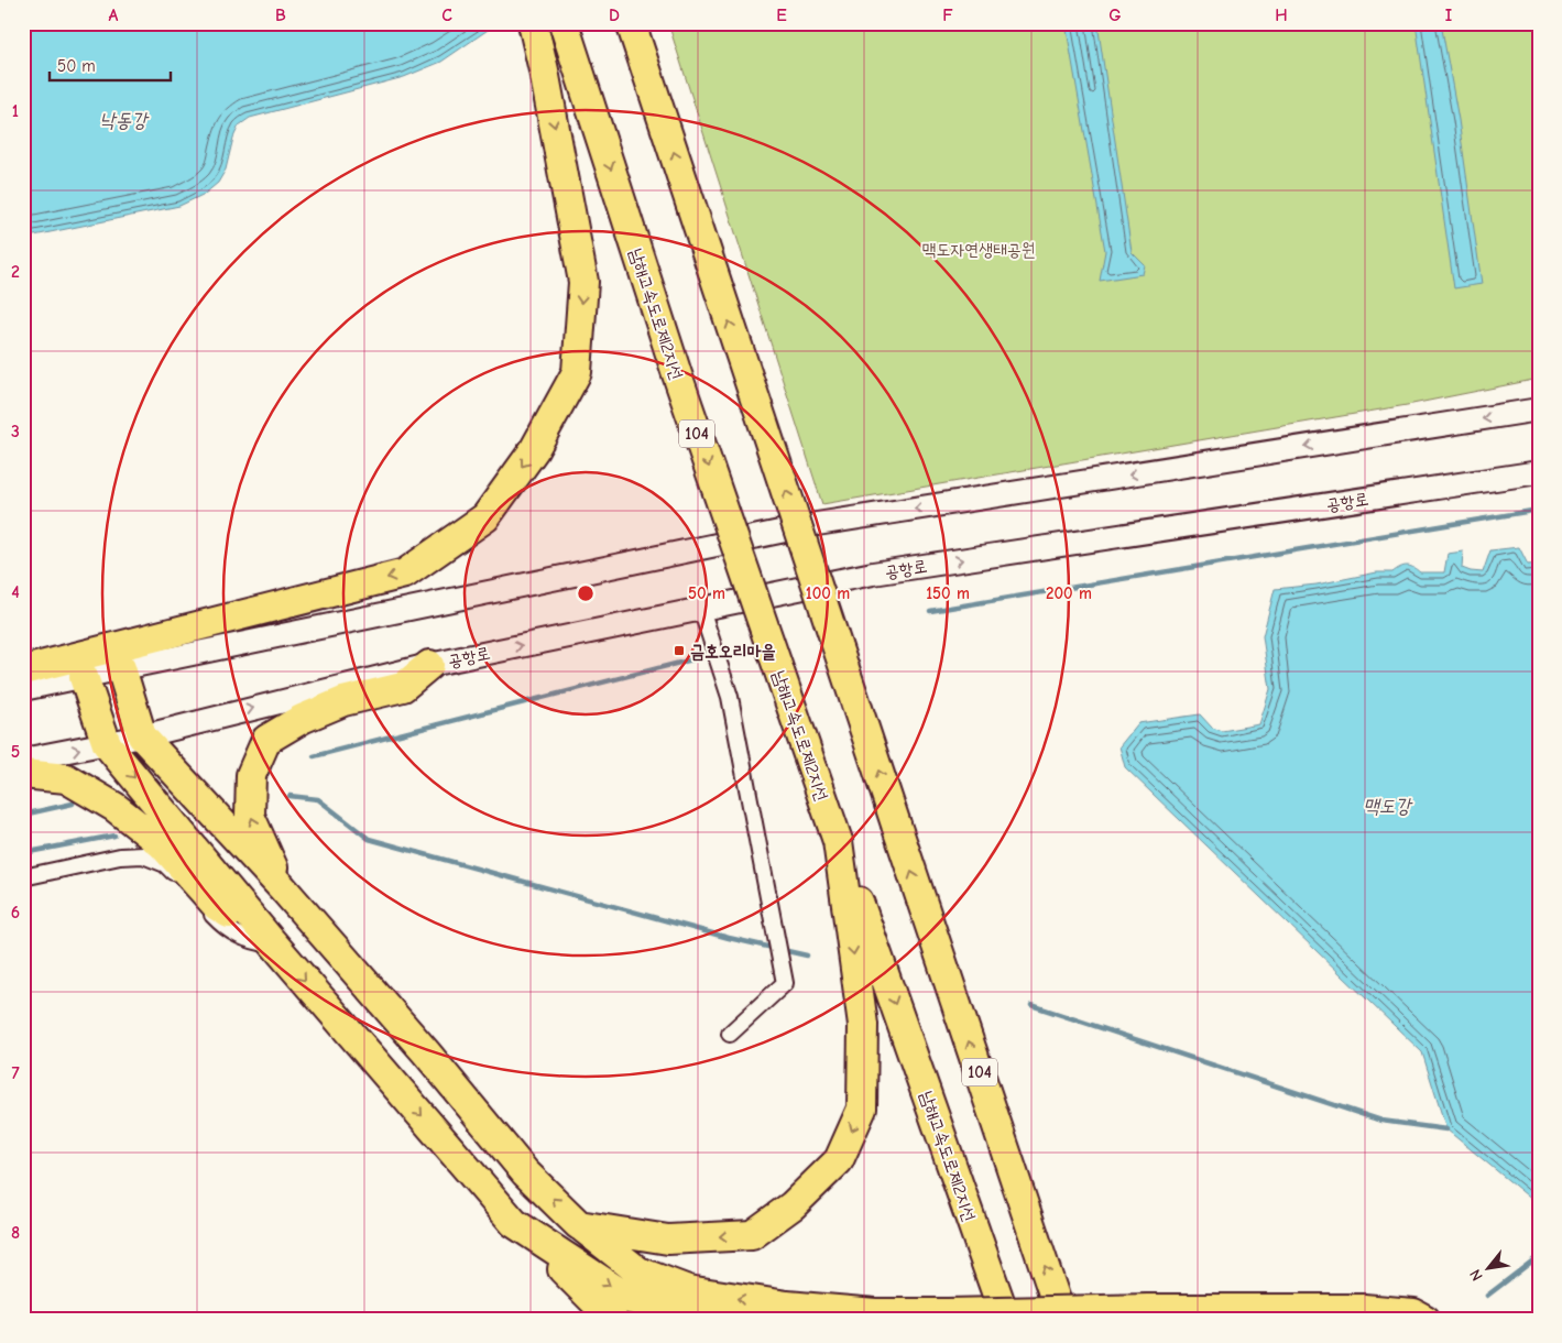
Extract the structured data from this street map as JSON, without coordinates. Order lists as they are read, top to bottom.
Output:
{
  "streets": {
    "highway": ["남해고속도로제2지선", "104"],
    "main road": ["공항로"]
  },
  "water": ["낙동강", "맥도강"],
  "parks": ["맥도자연생태공원"],
  "places": {
    "transit": ["금호오리마을"]
  },
  "scale_bar": "50 m",
  "north": "bottom left",
  "grid": {
    "columns": [
      "A",
      "B",
      "C",
      "D",
      "E",
      "F",
      "G",
      "H",
      "I"
    ],
    "rows": [
      "1",
      "2",
      "3",
      "4",
      "5",
      "6",
      "7",
      "8"
    ]
  },
  "rings": [
    "50 m",
    "100 m",
    "150 m",
    "200 m"
  ]
}
